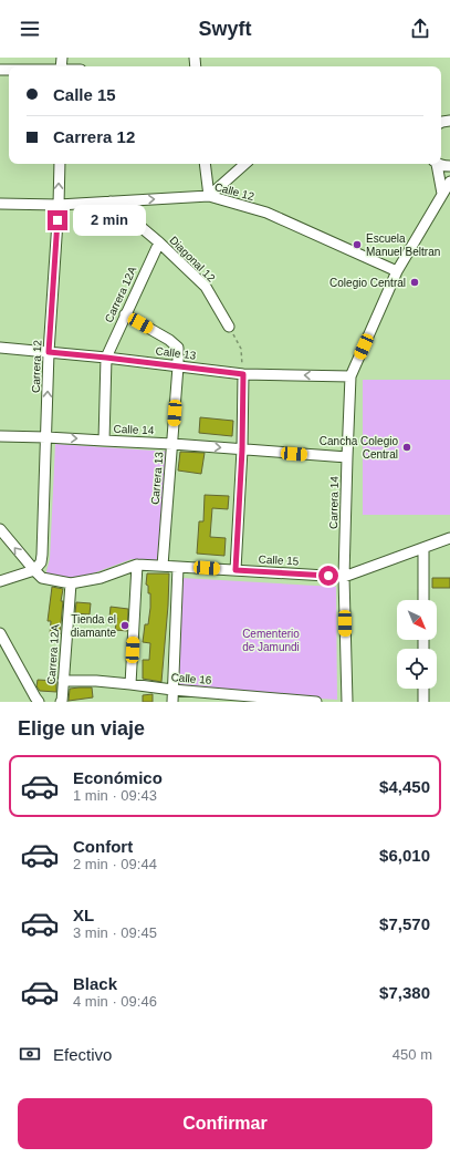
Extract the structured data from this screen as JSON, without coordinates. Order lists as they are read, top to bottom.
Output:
{
  "streets": {
    "street": [
      "Calle 12",
      "Diagonal 12",
      "Carrera 12A",
      "Calle 13",
      "Carrera 12",
      "Calle 14",
      "Carrera 13",
      "Carrera 14",
      "Calle 15",
      "Calle 16"
    ]
  },
  "crossings": [
    ["Calle 12", "Diagonal 12"],
    ["Calle 12", "Carrera 12"],
    ["Calle 12", "Carrera 14"],
    ["Diagonal 12", "Carrera 12A"],
    ["Carrera 12A", "Calle 13"],
    ["Carrera 12A", "Carrera 13"],
    ["Carrera 12A", "Calle 15"],
    ["Carrera 12A", "Calle 16"],
    ["Calle 13", "Carrera 12"],
    ["Calle 13", "Carrera 13"],
    ["Calle 13", "Carrera 14"],
    ["Carrera 12", "Calle 14"],
    ["Carrera 12", "Calle 15"],
    ["Calle 14", "Carrera 13"],
    ["Calle 14", "Carrera 14"],
    ["Carrera 13", "Calle 15"],
    ["Carrera 14", "Calle 15"]
  ],
  "one_way": ["Calle 14"],
  "parks": ["Cementerio de Jamundi"],
  "places": [
    "Escuela Manuel Beltran",
    "Colegio Central",
    "Cancha Colegio Central",
    "Tienda el diamante"
  ],
  "north": "bottom right",
  "page": {
    "header": "Swyft",
    "banner": ["Calle 15", "Carrera 12"],
    "bubble": "2 min",
    "heading": "Elige un viaje",
    "list": [
      {
        "name": "Económico",
        "note": "1 min · 09:43",
        "value": "$4,450"
      },
      {
        "name": "Confort",
        "note": "2 min · 09:44",
        "value": "$6,010"
      },
      {
        "name": "XL",
        "note": "3 min · 09:45",
        "value": "$7,570"
      },
      {
        "name": "Black",
        "note": "4 min · 09:46",
        "value": "$7,380"
      }
    ],
    "pay": ["Efectivo", "450 m"],
    "buttons": "Confirmar"
  }
}
